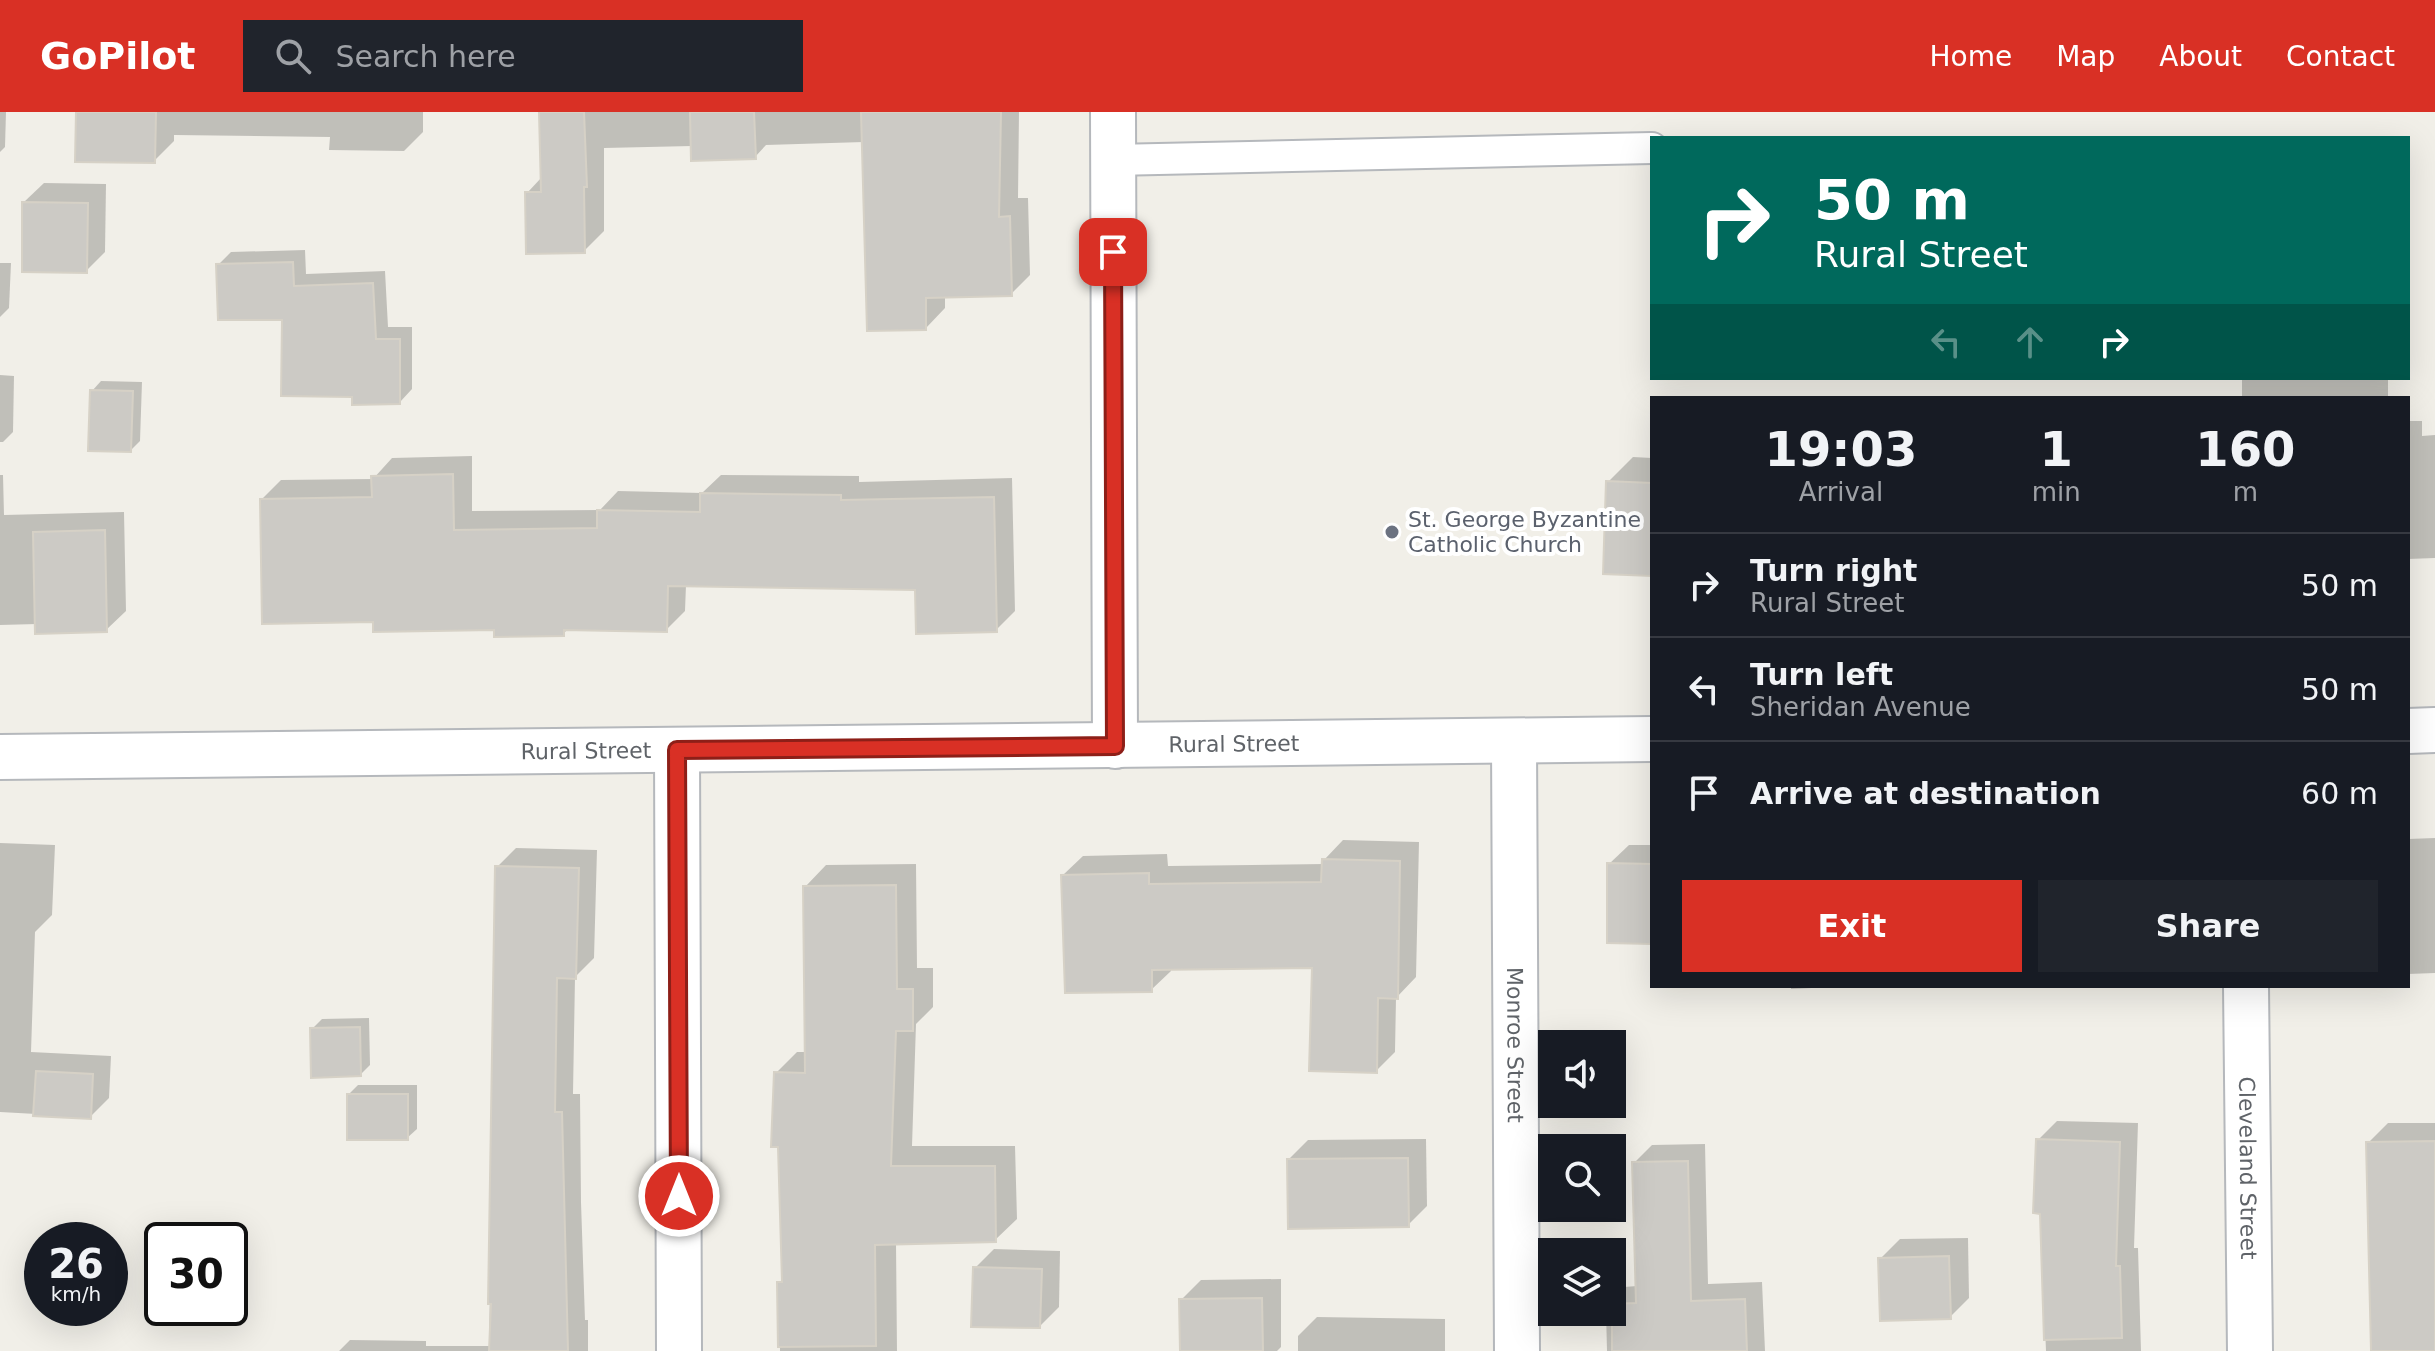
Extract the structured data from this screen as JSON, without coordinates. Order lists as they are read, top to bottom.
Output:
{
  "streets": {
    "street": ["Rural Street", "Monroe Street", "Cleveland Street"]
  },
  "crossings": [
    ["Rural Street", "Monroe Street"]
  ],
  "places": ["St. George Byzantine Catholic Church"],
  "page": {
    "header": "GoPilot",
    "search": "Search here",
    "nav": [
      "Home",
      "Map",
      "About",
      "Contact"
    ],
    "turn": ["50 m", "Rural Street"],
    "eta": [
      "19:03",
      "Arrival",
      "1",
      "min",
      "160",
      "m"
    ],
    "list": [
      {
        "name": "Turn right",
        "note": "Rural Street",
        "value": "50 m"
      },
      {
        "name": "Turn left",
        "note": "Sheridan Avenue",
        "value": "50 m"
      },
      {
        "name": "Arrive at destination",
        "value": "60 m"
      }
    ],
    "buttons": ["Exit", "Share"],
    "speed": "26 km/h",
    "limit": "30"
  }
}
